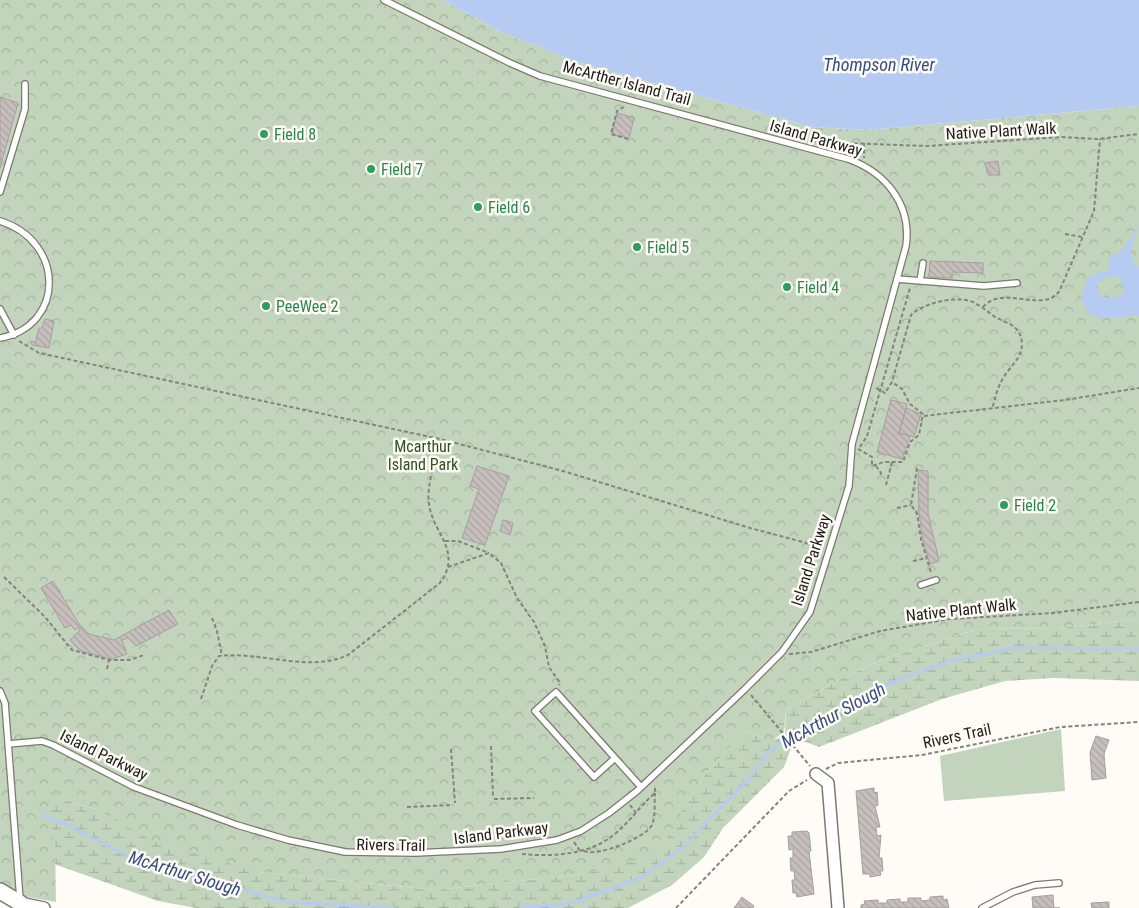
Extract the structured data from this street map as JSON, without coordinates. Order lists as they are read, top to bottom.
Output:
{
  "streets": {
    "lane": ["Island Parkway"],
    "path": ["Native Plant Walk", "Rivers Trail"]
  },
  "water": ["Thompson River", "McArthur Slough"],
  "parks": ["Mcarthur Island Park"],
  "places": [
    "Field 8",
    "Field 7",
    "Field 6",
    "Field 5",
    "Field 4",
    "PeeWee 2",
    "Field 2"
  ]
}
